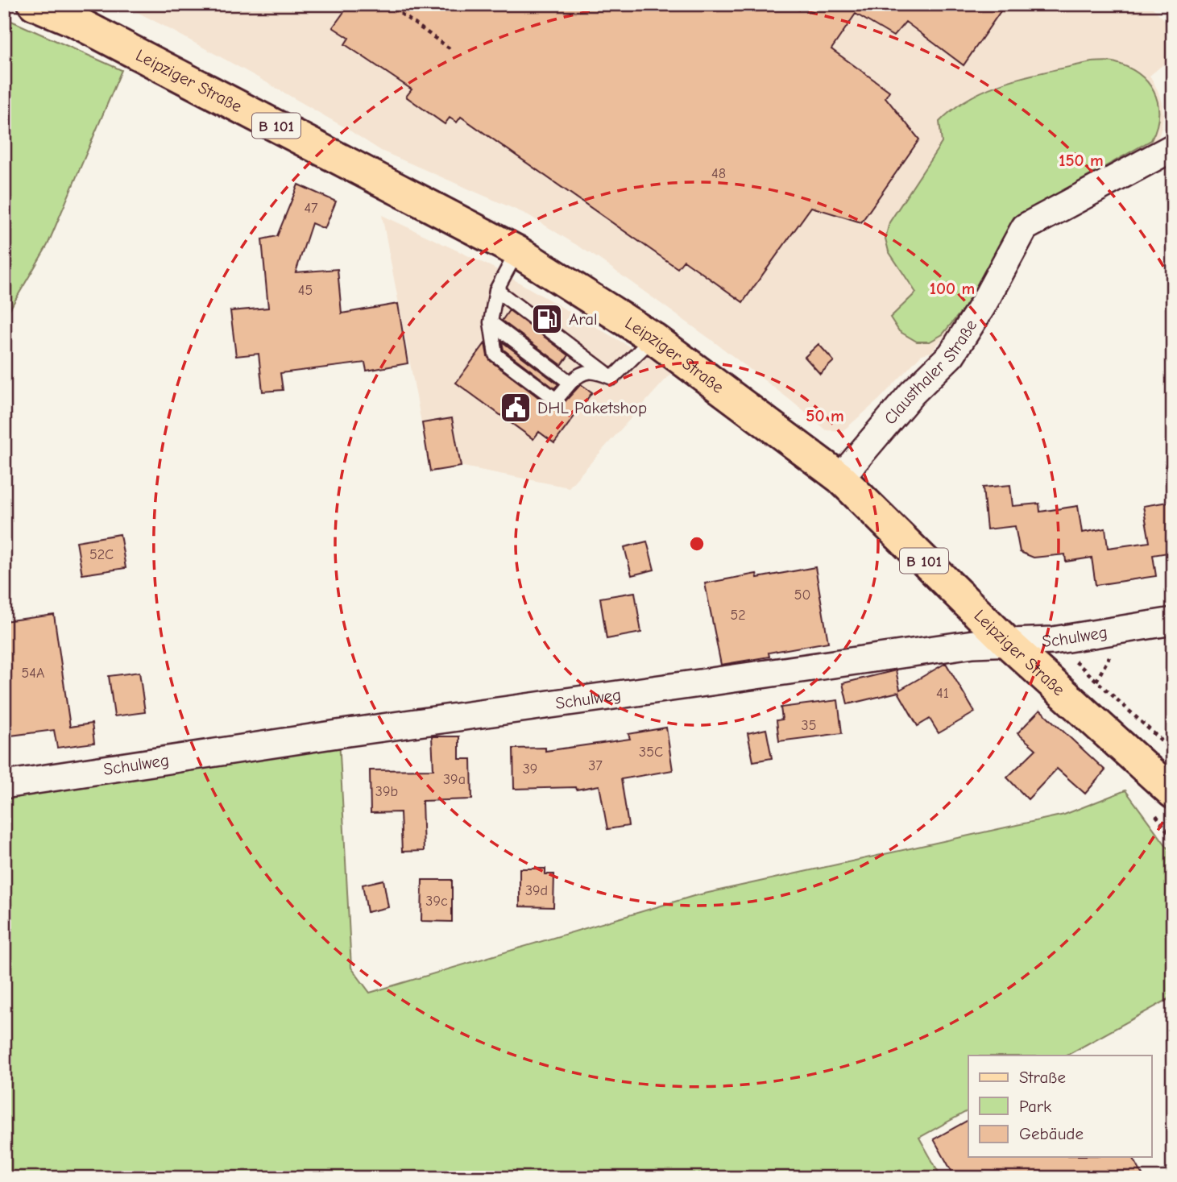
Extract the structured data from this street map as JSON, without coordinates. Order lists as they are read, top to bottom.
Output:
{
  "streets": {
    "main road": ["Leipziger Straße", "B 101"],
    "street": ["Clausthaler Straße", "Schulweg"]
  },
  "crossings": [
    ["Leipziger Straße", "Clausthaler Straße"],
    ["Leipziger Straße", "Schulweg"]
  ],
  "places": {
    "fuel station": ["Aral"],
    "public building": ["DHL Paketshop"]
  },
  "house_numbers": [
    "48",
    "47",
    "45",
    "52C",
    "50",
    "52",
    "54A",
    "41",
    "35",
    "35C",
    "37",
    "39",
    "39a",
    "39b",
    "39d",
    "39c"
  ],
  "legend": ["Straße", "Park", "Gebäude"],
  "rings": ["150 m", "100 m", "50 m"]
}
